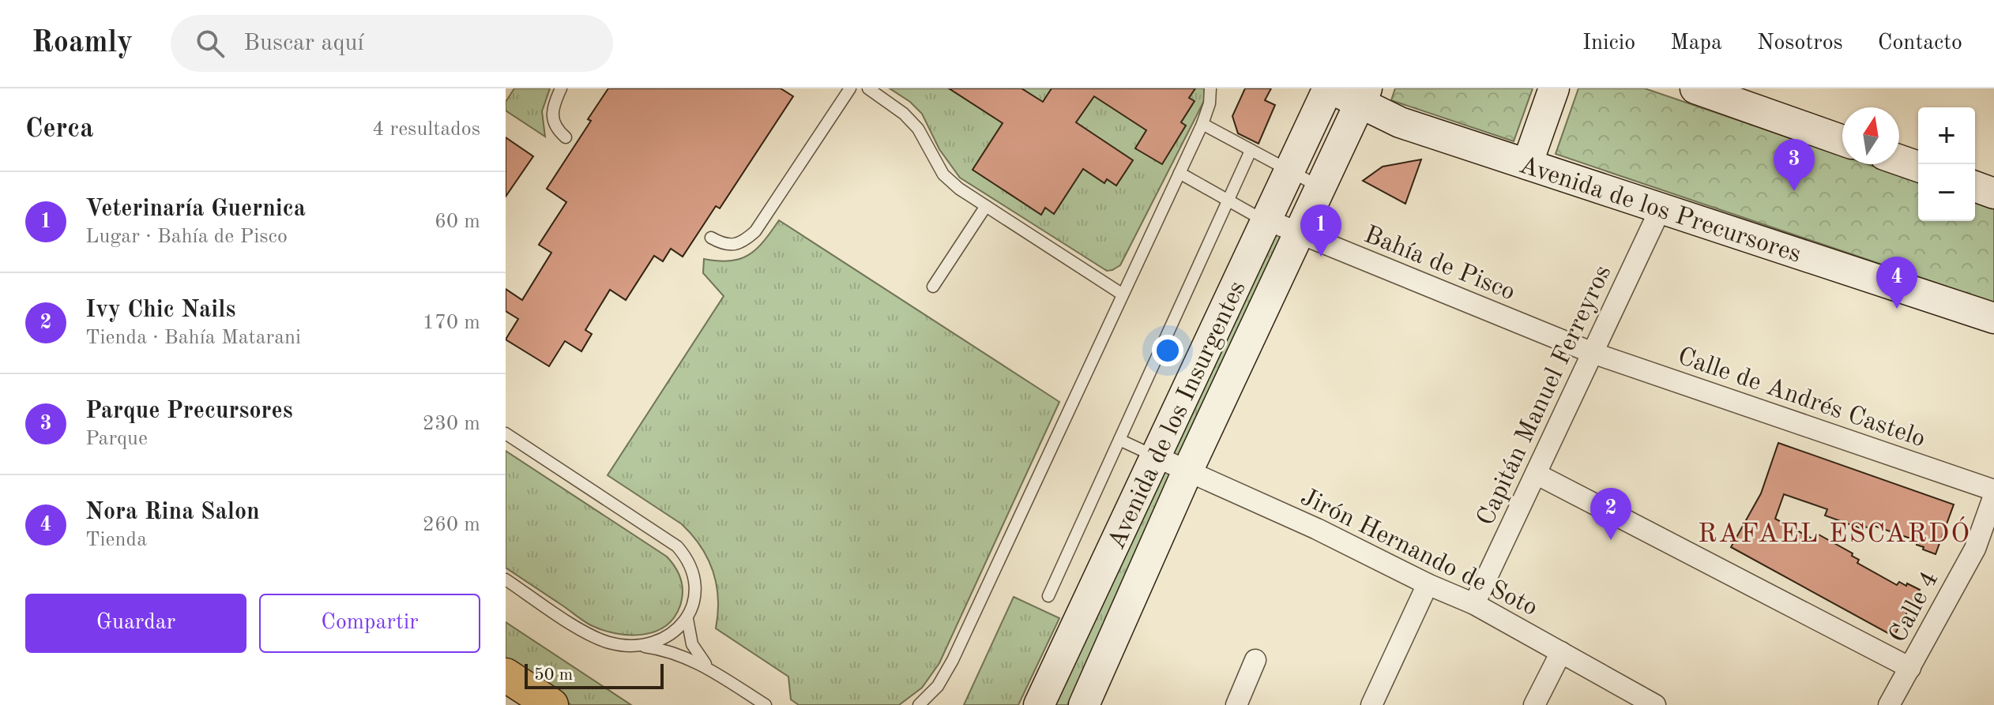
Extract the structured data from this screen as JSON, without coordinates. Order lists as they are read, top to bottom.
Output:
{
  "streets": {
    "main road": ["Avenida de los Precursores", "Avenida de los Insurgentes"],
    "street": [
      "Bahía de Pisco",
      "Capitán Manuel Ferreyros",
      "Calle de Andrés Castelo",
      "Jirón Hernando de Soto",
      "Calle 4"
    ]
  },
  "crossings": [
    ["Avenida de los Precursores", "Capitán Manuel Ferreyros"],
    ["Avenida de los Precursores", "Avenida de los Insurgentes"],
    ["Bahía de Pisco", "Capitán Manuel Ferreyros"],
    ["Bahía de Pisco", "Calle de Andrés Castelo"],
    ["Bahía de Pisco", "Avenida de los Insurgentes"],
    ["Capitán Manuel Ferreyros", "Calle de Andrés Castelo"],
    ["Capitán Manuel Ferreyros", "Jirón Hernando de Soto"],
    ["Avenida de los Insurgentes", "Jirón Hernando de Soto"]
  ],
  "districts": ["RAFAEL ESCARDÓ"],
  "scale_bar": "50 m",
  "north": "top",
  "page": {
    "header": "Roamly",
    "search": "Buscar aquí",
    "nav": [
      "Inicio",
      "Mapa",
      "Nosotros",
      "Contacto"
    ],
    "heading": ["Cerca", "4 resultados"],
    "map_buttons": ["+", "−"],
    "pins": [
      "3",
      "1",
      "4",
      "2"
    ],
    "list": [
      {
        "mark": "1",
        "name": "Veterinaría Guernica",
        "note": "Lugar · Bahía de Pisco",
        "value": "60 m"
      },
      {
        "mark": "2",
        "name": "Ivy Chic Nails",
        "note": "Tienda · Bahía Matarani",
        "value": "170 m"
      },
      {
        "mark": "3",
        "name": "Parque Precursores",
        "note": "Parque",
        "value": "230 m"
      },
      {
        "mark": "4",
        "name": "Nora Rina Salon",
        "note": "Tienda",
        "value": "260 m"
      }
    ],
    "buttons": ["Guardar", "Compartir"],
    "scale": "50 m"
  }
}
